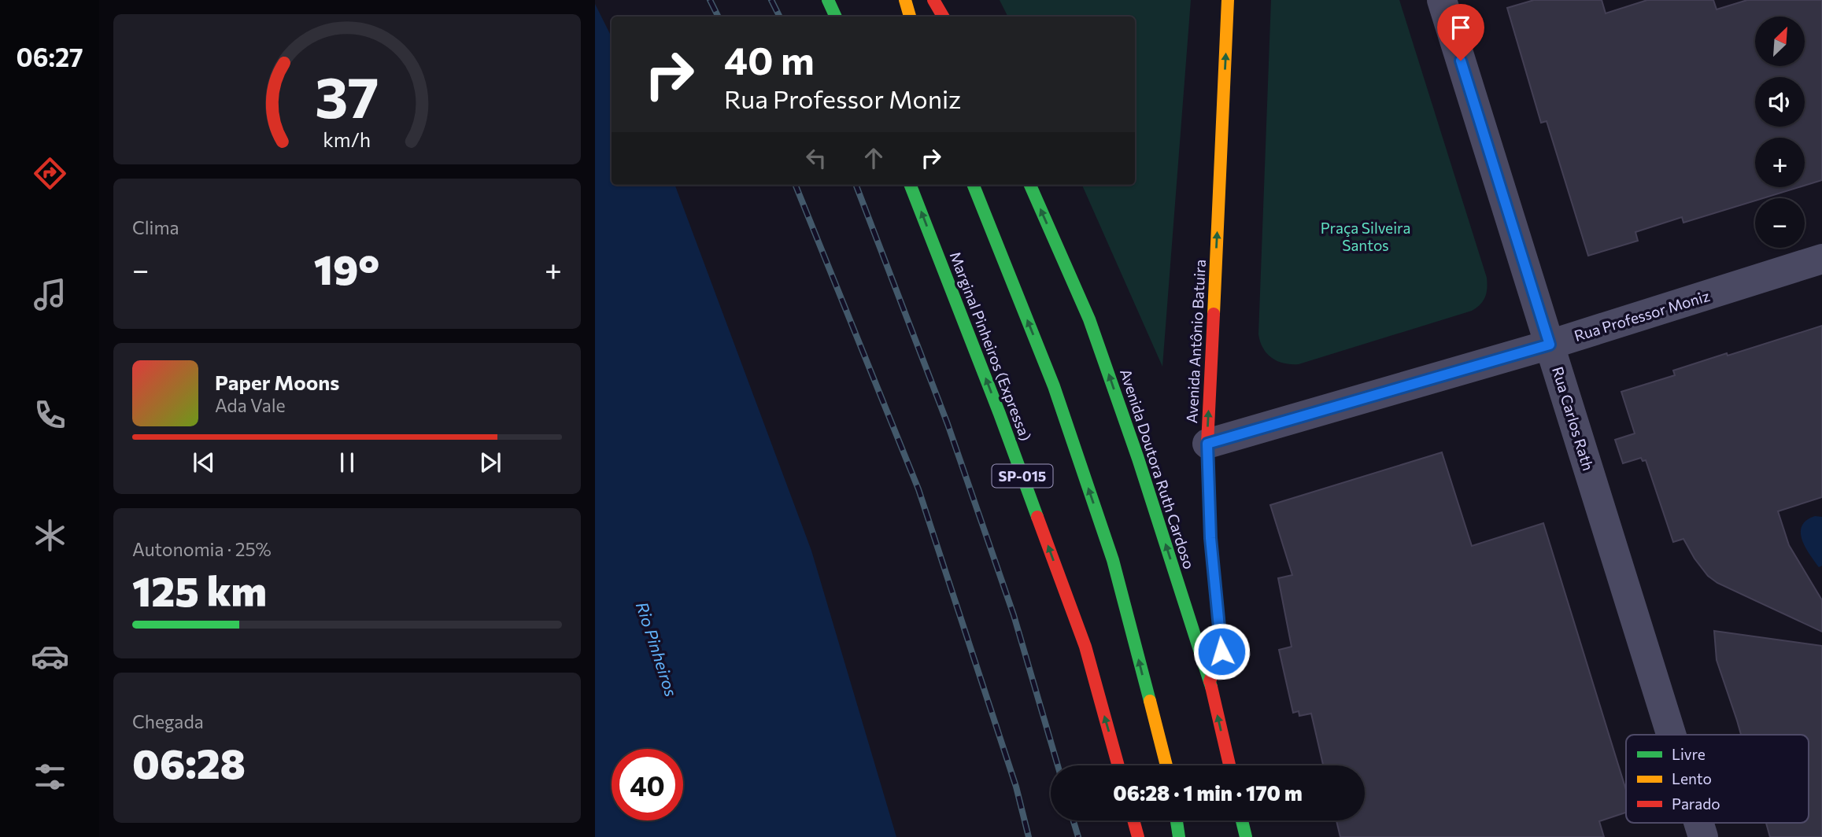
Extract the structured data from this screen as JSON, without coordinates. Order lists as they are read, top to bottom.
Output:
{
  "streets": {
    "main road": [
      "Avenida Antônio Batuira",
      "Marginal Pinheiros (Expressa)",
      "Avenida Doutora Ruth Cardoso",
      "SP-015"
    ],
    "street": ["Rua Professor Moniz", "Rua Carlos Rath"]
  },
  "crossings": [
    ["Rua Professor Moniz", "Avenida Antônio Batuira"],
    ["Rua Professor Moniz", "Rua Carlos Rath"],
    ["Avenida Antônio Batuira", "Avenida Doutora Ruth Cardoso"]
  ],
  "one_way": ["Avenida Antônio Batuira"],
  "water": ["Rio Pinheiros"],
  "parks": ["Praça Silveira Santos"],
  "legend": ["Livre", "Lento", "Parado"],
  "north": "top right",
  "page": {
    "tabs": "06:27",
    "map_buttons": ["+", "−"],
    "turn": ["40 m", "Rua Professor Moniz"],
    "tile": [
      "Clima",
      ["Autonomia · 25%", "125 km"],
      ["Chegada", "06:28"]
    ],
    "heat": ["−", "19°", "+"],
    "song": ["Paper Moons", "Ada Vale"],
    "limit": "40",
    "trip": "06:28 · 1 min · 170 m",
    "gauge": ["37", "km/h"]
  }
}
